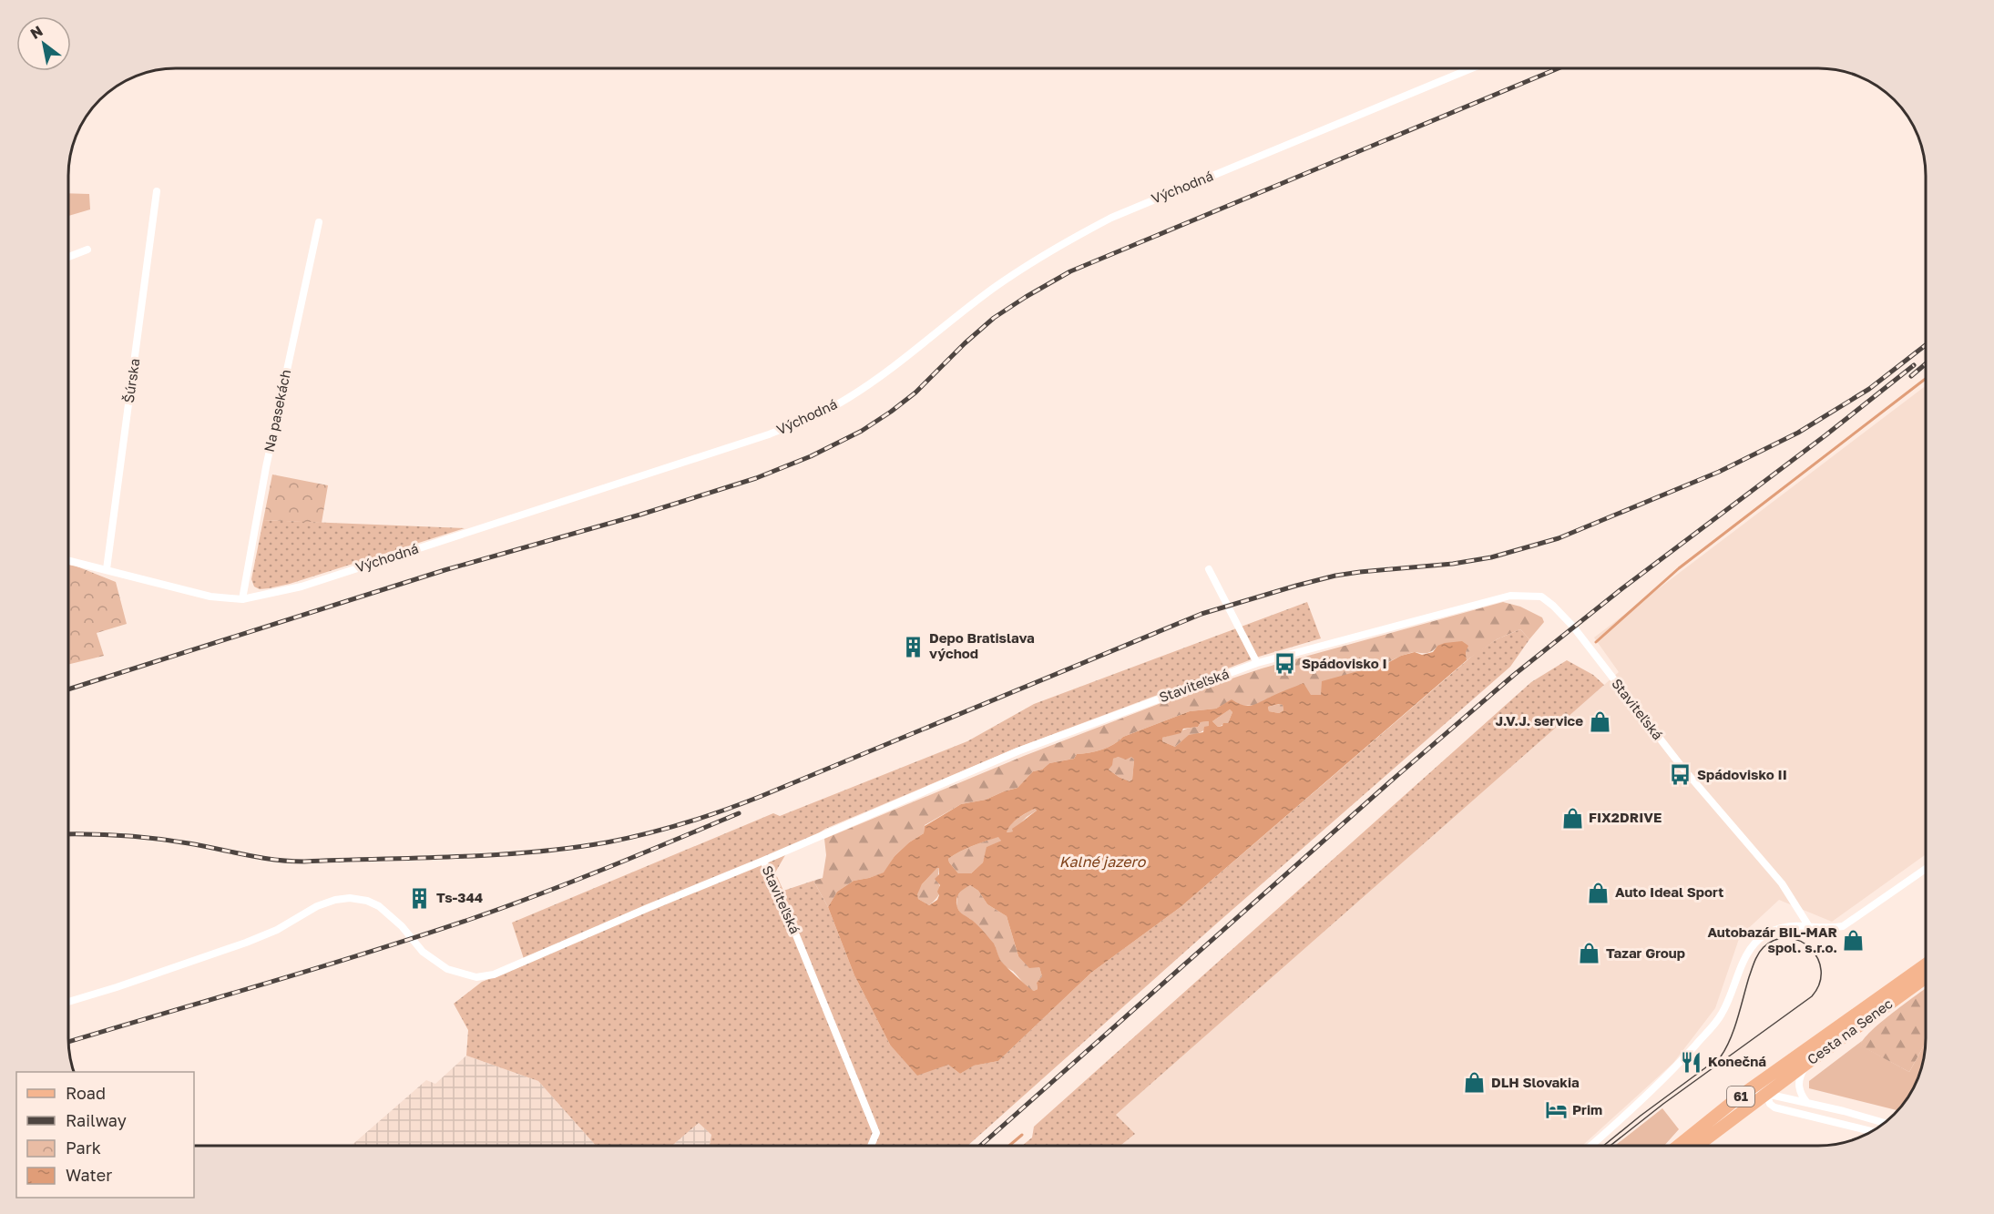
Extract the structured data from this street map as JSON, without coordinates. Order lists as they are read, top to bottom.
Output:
{
  "streets": {
    "main road": ["Cesta na Senec", "61"],
    "street": [
      "Východná",
      "Šúrska",
      "Na pasekách",
      "Staviteľská"
    ]
  },
  "crossings": [
    ["Východná", "Šúrska"],
    ["Východná", "Na pasekách"]
  ],
  "water": ["Kalné jazero"],
  "places": {
    "building": ["Depo Bratislava východ", "Ts-344"],
    "bus stop": ["Spádovisko I", "Spádovisko II"],
    "shop": [
      "J.V.J. service",
      "FIX2DRIVE",
      "Auto Ideal Sport",
      "Autobazár BIL-MAR spol. s.r.o.",
      "Tazar Group",
      "DLH Slovakia"
    ],
    "restaurant": ["Konečná"],
    "hotel": ["Prim"]
  },
  "legend": [
    "Road",
    "Railway",
    "Park",
    "Water"
  ],
  "north": "top left"
}
